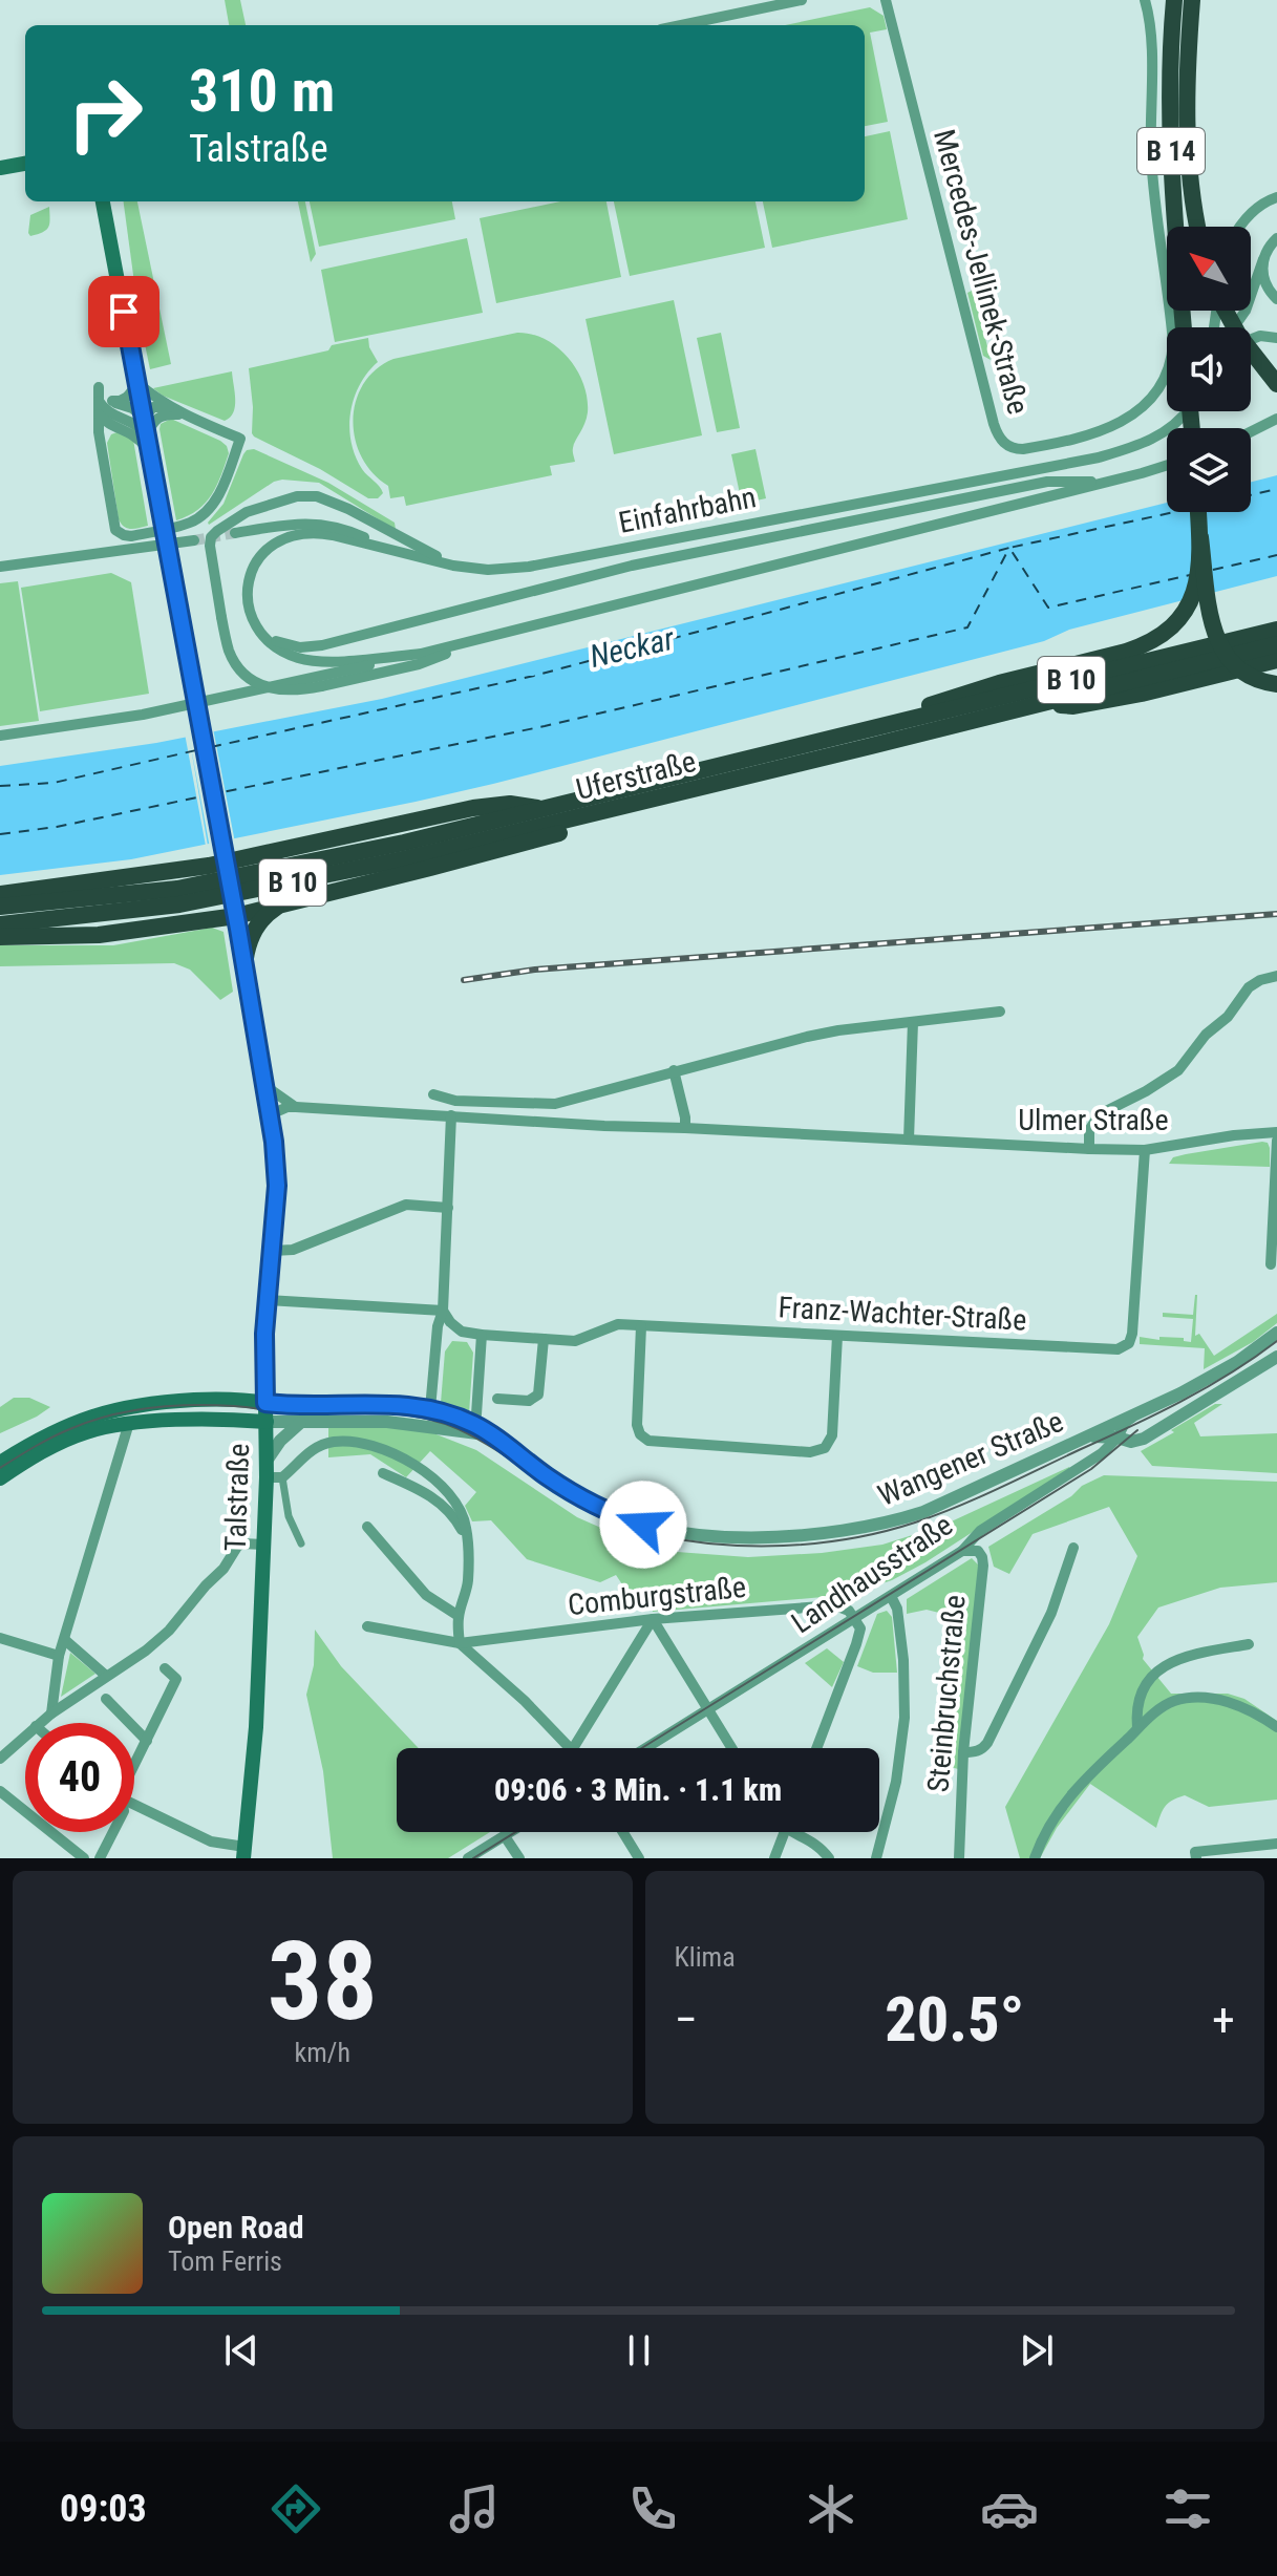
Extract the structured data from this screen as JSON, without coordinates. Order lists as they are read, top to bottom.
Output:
{
  "streets": {
    "highway": ["B 14", "B 10", "Uferstraße"],
    "main road": ["Talstraße"],
    "street": [
      "Mercedes-Jellinek-Straße",
      "Einfahrbahn",
      "Ulmer Straße",
      "Franz-Wachter-Straße",
      "Wangener Straße",
      "Landhausstraße",
      "Comburgstraße",
      "Steinbruchstraße"
    ]
  },
  "crossings": [
    ["B 10", "Uferstraße"],
    ["B 10", "Talstraße"],
    ["Ulmer Straße", "Franz-Wachter-Straße"],
    ["Ulmer Straße", "Talstraße"],
    ["Wangener Straße", "Talstraße"],
    ["Wangener Straße", "Landhausstraße"],
    ["Landhausstraße", "Comburgstraße"],
    ["Landhausstraße", "Steinbruchstraße"]
  ],
  "water": ["Neckar"],
  "north": "top left",
  "page": {
    "turn": ["310 m", "Talstraße"],
    "limit": "40",
    "trip": "09:06 · 3 Min. · 1.1 km",
    "tile": [
      ["38", "km/h"],
      "Klima"
    ],
    "heat": ["−", "20.5°", "+"],
    "song": ["Open Road", "Tom Ferris"],
    "tabs": "09:03"
  }
}
